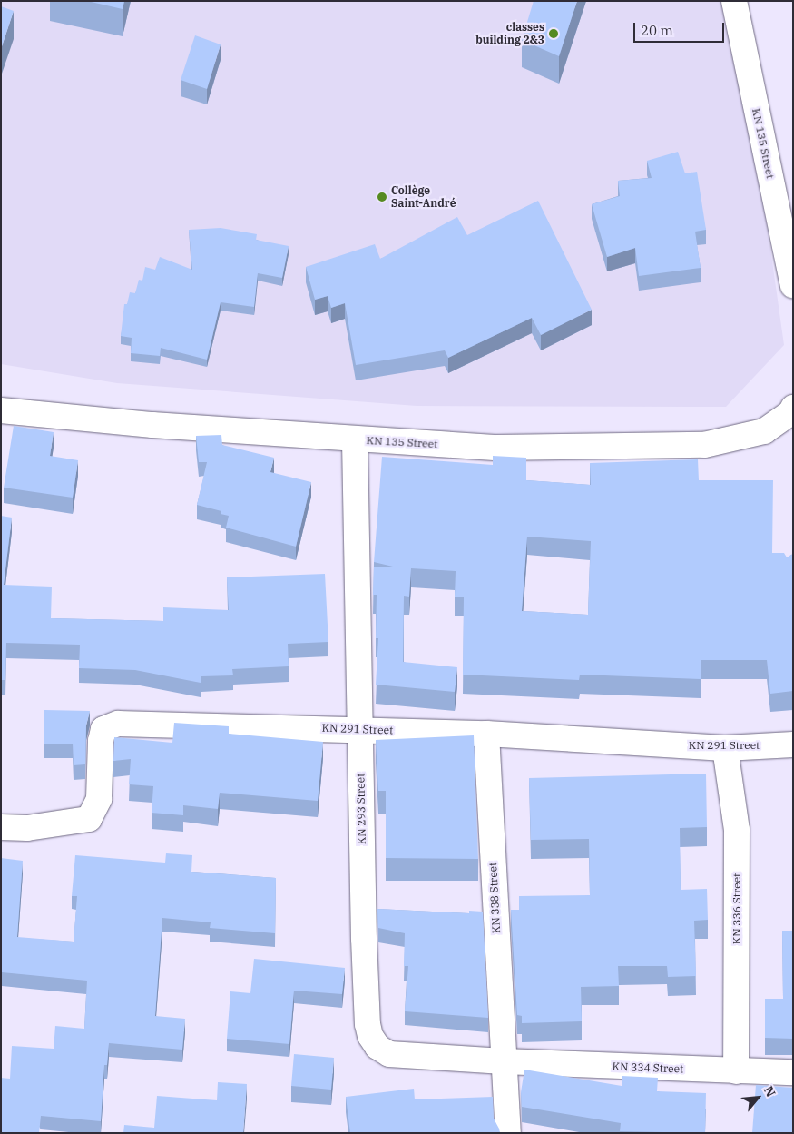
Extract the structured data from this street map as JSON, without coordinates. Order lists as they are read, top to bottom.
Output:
{
  "streets": {
    "street": [
      "KN 135 Street",
      "KN 291 Street",
      "KN 293 Street",
      "KN 338 Street",
      "KN 336 Street",
      "KN 334 Street"
    ]
  },
  "crossings": [
    ["KN 135 Street", "KN 293 Street"],
    ["KN 291 Street", "KN 293 Street"],
    ["KN 291 Street", "KN 338 Street"],
    ["KN 291 Street", "KN 336 Street"],
    ["KN 293 Street", "KN 338 Street"],
    ["KN 293 Street", "KN 334 Street"],
    ["KN 338 Street", "KN 334 Street"],
    ["KN 336 Street", "KN 334 Street"]
  ],
  "places": ["classes building 2&3", "Collège Saint-André"],
  "scale_bar": "20 m",
  "north": "top right"
}
